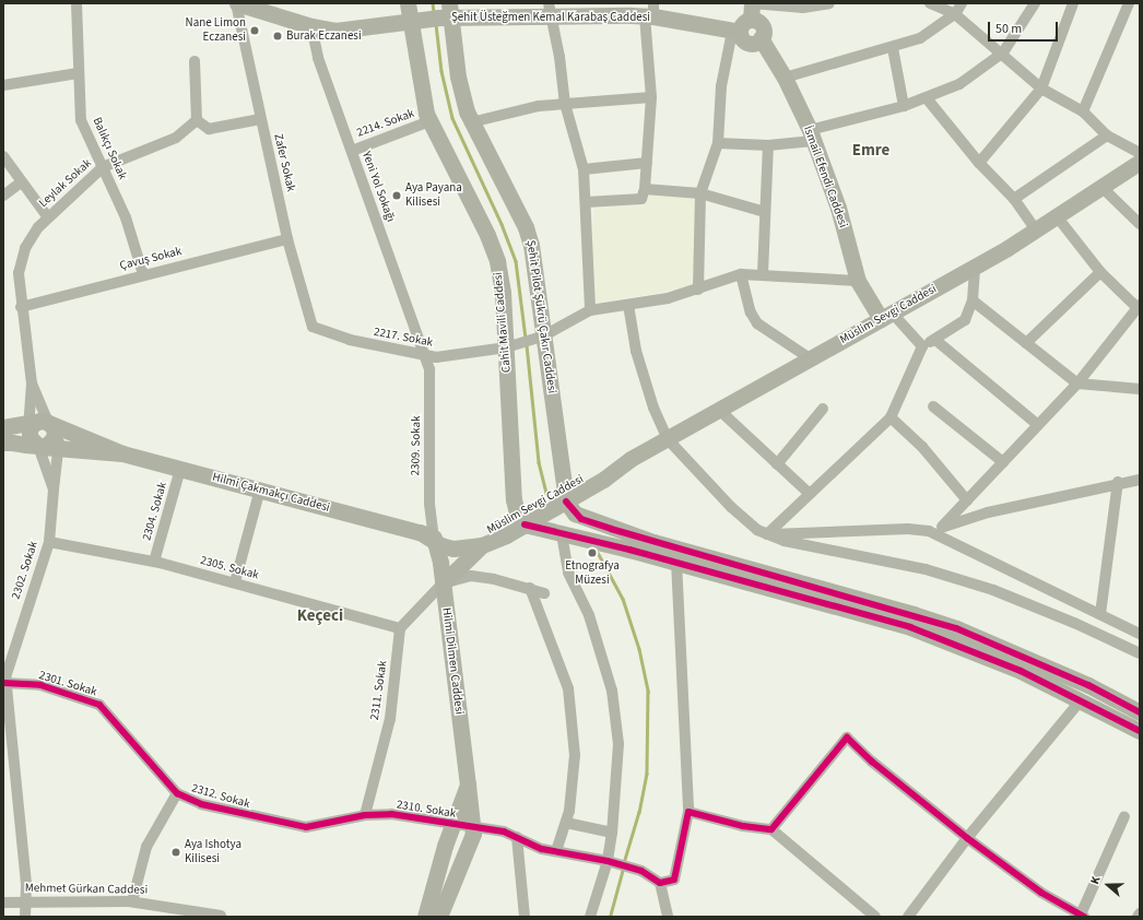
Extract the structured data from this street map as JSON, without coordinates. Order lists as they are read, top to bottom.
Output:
{
  "streets": {
    "street": [
      "Şehit Üsteğmen Kemal Karabaş Caddesi",
      "2214. Sokak",
      "Balıkçı Sokak",
      "Zafer Sokak",
      "İsmail Efendi Caddesi",
      "Leylak Sokak",
      "Yeni Yol Sokağı",
      "Çavuş Sokak",
      "Müslim Sevgi Caddesi",
      "Şehit Pilot Şükrü Çakır Caddesi",
      "Cahit Mavili Caddesi",
      "2217. Sokak",
      "2309. Sokak",
      "Hilmi Çakmakçı Caddesi",
      "2304. Sokak",
      "2305. Sokak",
      "2302. Sokak",
      "Hilmi Dilmen Caddesi",
      "2301. Sokak",
      "2311. Sokak",
      "2312. Sokak",
      "2310. Sokak",
      "Mehmet Gürkan Caddesi"
    ]
  },
  "crossings": [
    ["Şehit Üsteğmen Kemal Karabaş Caddesi", "Zafer Sokak"],
    ["Şehit Üsteğmen Kemal Karabaş Caddesi", "Yeni Yol Sokağı"],
    ["Şehit Üsteğmen Kemal Karabaş Caddesi", "Şehit Pilot Şükrü Çakır Caddesi"],
    ["Şehit Üsteğmen Kemal Karabaş Caddesi", "Cahit Mavili Caddesi"],
    ["2214. Sokak", "Yeni Yol Sokağı"],
    ["2214. Sokak", "Cahit Mavili Caddesi"],
    ["Balıkçı Sokak", "Leylak Sokak"],
    ["Balıkçı Sokak", "Çavuş Sokak"],
    ["Zafer Sokak", "Çavuş Sokak"],
    ["Zafer Sokak", "2217. Sokak"],
    ["İsmail Efendi Caddesi", "Müslim Sevgi Caddesi"],
    ["İsmail Efendi Caddesi", "2217. Sokak"],
    ["Leylak Sokak", "Çavuş Sokak"],
    ["Leylak Sokak", "Hilmi Çakmakçı Caddesi"],
    ["Leylak Sokak", "2302. Sokak"],
    ["Yeni Yol Sokağı", "2217. Sokak"],
    ["Yeni Yol Sokağı", "2309. Sokak"],
    ["Müslim Sevgi Caddesi", "Şehit Pilot Şükrü Çakır Caddesi"],
    ["Müslim Sevgi Caddesi", "Cahit Mavili Caddesi"],
    ["Müslim Sevgi Caddesi", "2309. Sokak"],
    ["Müslim Sevgi Caddesi", "Hilmi Çakmakçı Caddesi"],
    ["Müslim Sevgi Caddesi", "Hilmi Dilmen Caddesi"],
    ["Şehit Pilot Şükrü Çakır Caddesi", "2217. Sokak"],
    ["Cahit Mavili Caddesi", "2217. Sokak"],
    ["2217. Sokak", "2309. Sokak"],
    ["2309. Sokak", "Hilmi Çakmakçı Caddesi"],
    ["2309. Sokak", "Hilmi Dilmen Caddesi"],
    ["Hilmi Çakmakçı Caddesi", "2304. Sokak"],
    ["Hilmi Çakmakçı Caddesi", "2302. Sokak"],
    ["Hilmi Çakmakçı Caddesi", "Hilmi Dilmen Caddesi"],
    ["2304. Sokak", "2305. Sokak"],
    ["2305. Sokak", "2302. Sokak"],
    ["2305. Sokak", "2311. Sokak"],
    ["2302. Sokak", "2301. Sokak"],
    ["2302. Sokak", "Mehmet Gürkan Caddesi"],
    ["Hilmi Dilmen Caddesi", "2310. Sokak"],
    ["2301. Sokak", "2312. Sokak"],
    ["2311. Sokak", "2310. Sokak"],
    ["2312. Sokak", "2310. Sokak"]
  ],
  "districts": ["Emre", "Keçeci"],
  "places": [
    "Nane Limon Eczanesi",
    "Burak Eczanesi",
    "Aya Payana Kilisesi",
    "Etnografya Müzesi",
    "Aya Ishotya Kilisesi"
  ],
  "scale_bar": "50 m",
  "north": "left"
}
